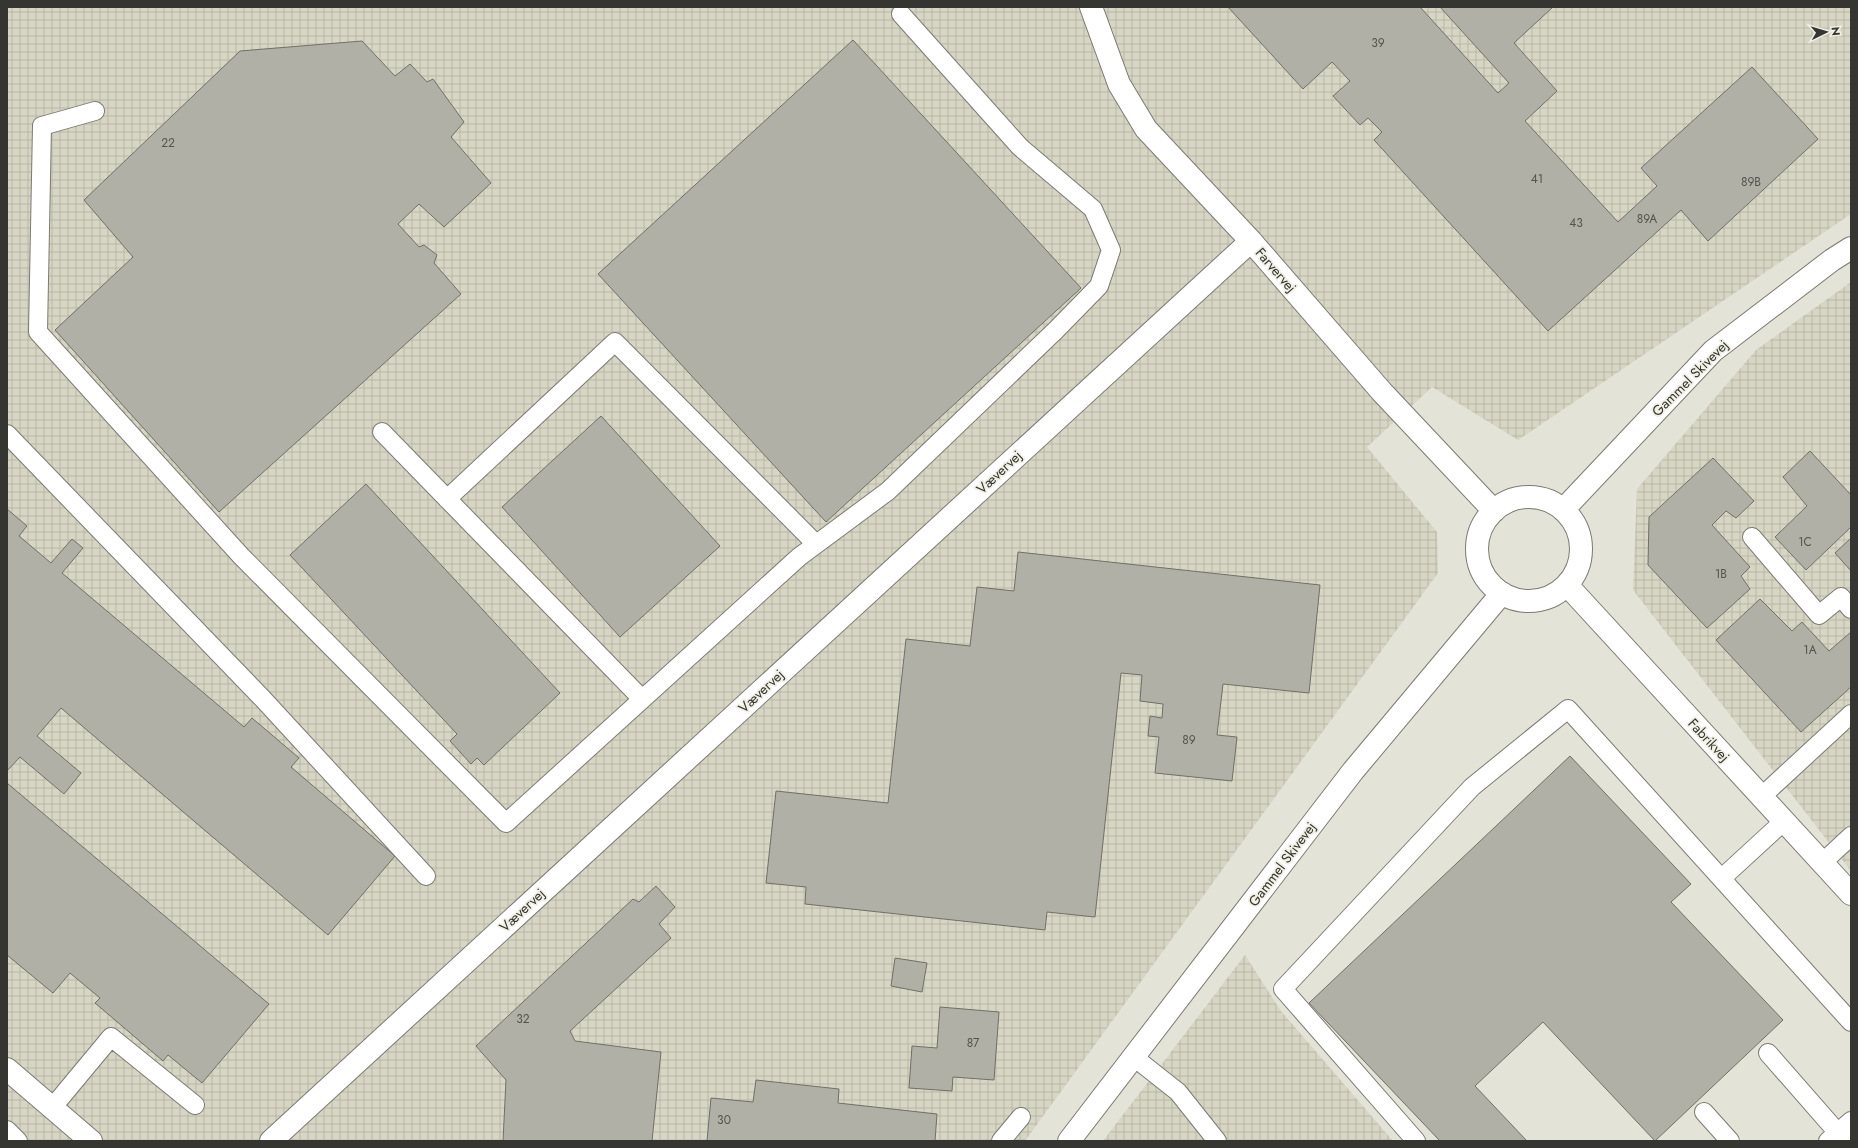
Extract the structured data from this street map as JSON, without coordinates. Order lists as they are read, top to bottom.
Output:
{
  "streets": {
    "street": [
      "Farvervej",
      "Gammel Skivevej",
      "Vævervej",
      "Fabrikvej"
    ]
  },
  "crossings": [
    ["Farvervej", "Gammel Skivevej"],
    ["Farvervej", "Vævervej"],
    ["Farvervej", "Fabrikvej"],
    ["Gammel Skivevej", "Fabrikvej"]
  ],
  "house_numbers": [
    "39",
    "22",
    "41",
    "89B",
    "89A",
    "43",
    "1C",
    "1B",
    "1A",
    "89",
    "32",
    "87",
    "30"
  ],
  "north": "right"
}
